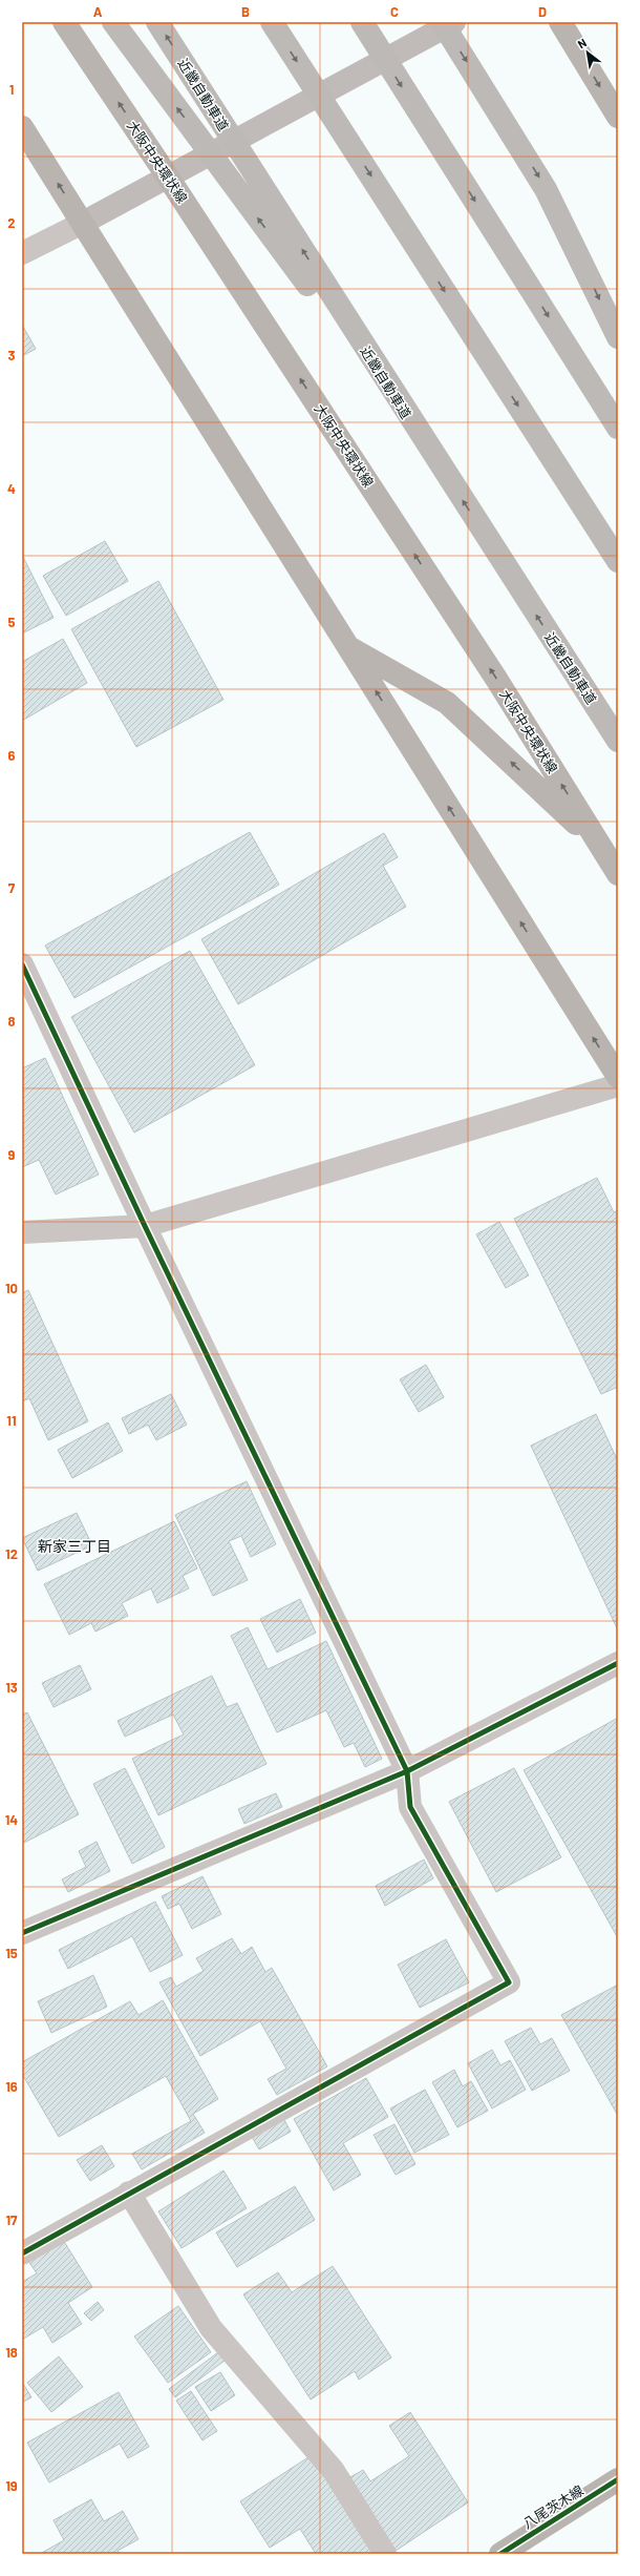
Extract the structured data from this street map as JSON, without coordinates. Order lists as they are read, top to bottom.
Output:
{
  "streets": {
    "highway": ["近畿自動車道"],
    "main road": ["大阪中央環状線", "八尾茨木線"]
  },
  "districts": ["新家三丁目"],
  "north": "top left",
  "grid": {
    "columns": [
      "A",
      "B",
      "C",
      "D"
    ],
    "rows": [
      "1",
      "2",
      "3",
      "4",
      "5",
      "6",
      "7",
      "8",
      "9",
      "10",
      "11",
      "12",
      "13",
      "14",
      "15",
      "16",
      "17",
      "18",
      "19"
    ]
  }
}
